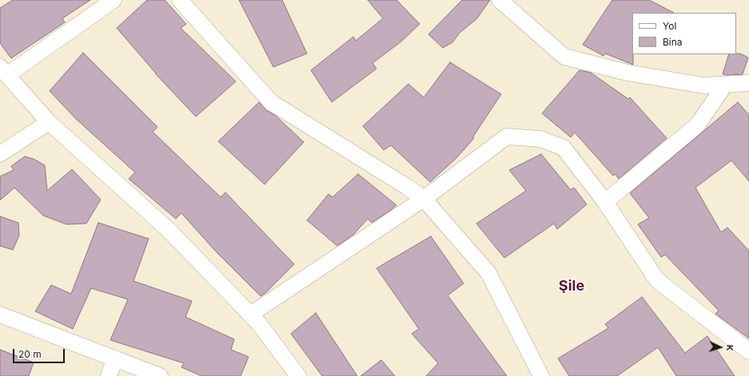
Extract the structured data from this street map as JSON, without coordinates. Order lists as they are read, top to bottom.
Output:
{
  "districts": ["Şile"],
  "legend": ["Yol", "Bina"],
  "scale_bar": "20 m",
  "north": "right"
}
